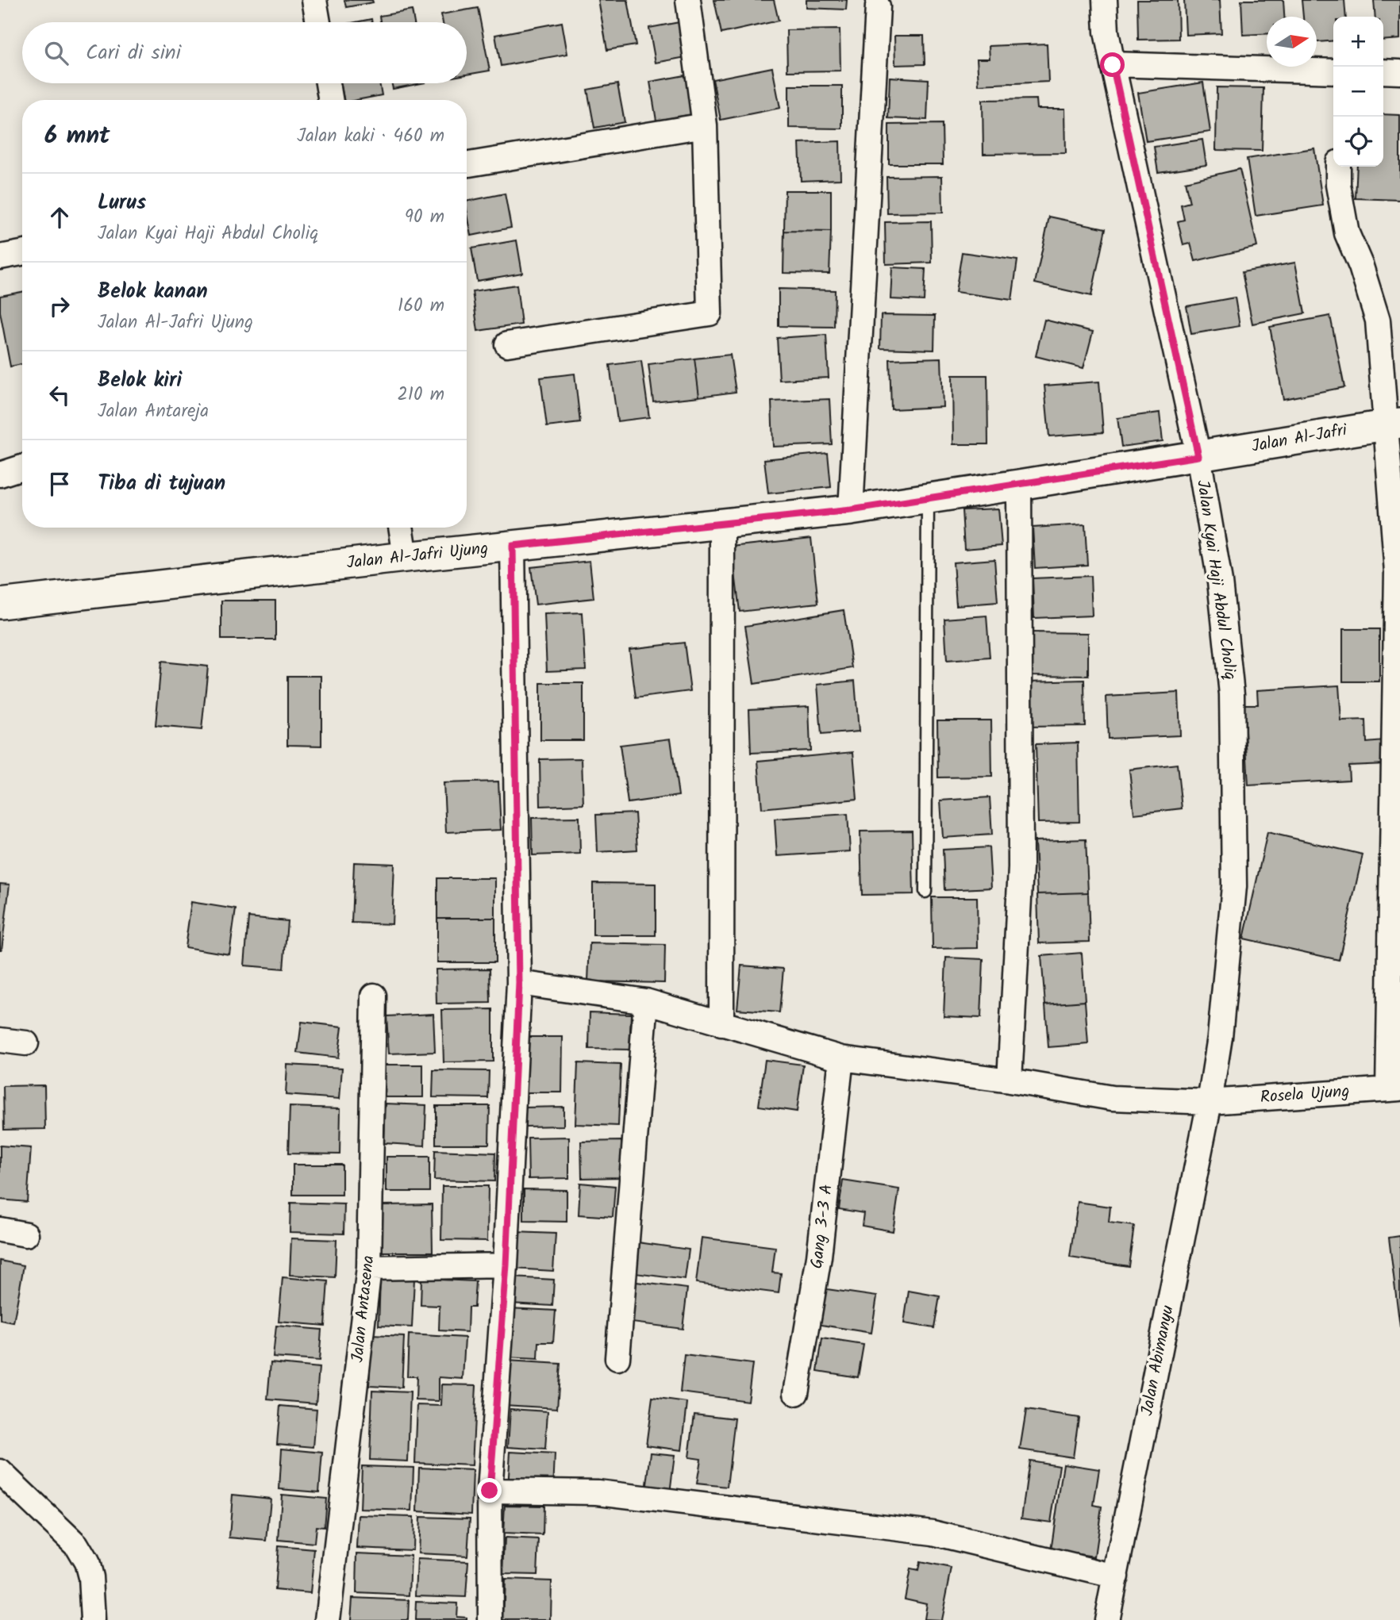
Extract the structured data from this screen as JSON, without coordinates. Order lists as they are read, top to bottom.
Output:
{
  "streets": {
    "street": [
      "Jalan Al-Jafri",
      "Jalan Al-Jafri Ujung",
      "Jalan Kyai Haji Abdul Choliq",
      "Rosela Ujung",
      "Gang 3-3 A",
      "Jalan Antasena",
      "Jalan Abimanyu"
    ]
  },
  "crossings": [
    ["Jalan Al-Jafri", "Jalan Al-Jafri Ujung"],
    ["Jalan Al-Jafri", "Jalan Kyai Haji Abdul Choliq"],
    ["Jalan Al-Jafri Ujung", "Jalan Kyai Haji Abdul Choliq"],
    ["Jalan Kyai Haji Abdul Choliq", "Rosela Ujung"],
    ["Jalan Kyai Haji Abdul Choliq", "Jalan Abimanyu"],
    ["Rosela Ujung", "Gang 3-3 A"],
    ["Rosela Ujung", "Jalan Abimanyu"]
  ],
  "north": "right",
  "page": {
    "map_buttons": ["+", "−"],
    "search": "Cari di sini",
    "heading": ["6 mnt", "Jalan kaki · 460 m"],
    "list": [
      ["Lurus", "Jalan Kyai Haji Abdul Choliq", "90 m"],
      ["Belok kanan", "Jalan Al-Jafri Ujung", "160 m"],
      ["Belok kiri", "Jalan Antareja", "210 m"],
      "Tiba di tujuan"
    ]
  }
}
